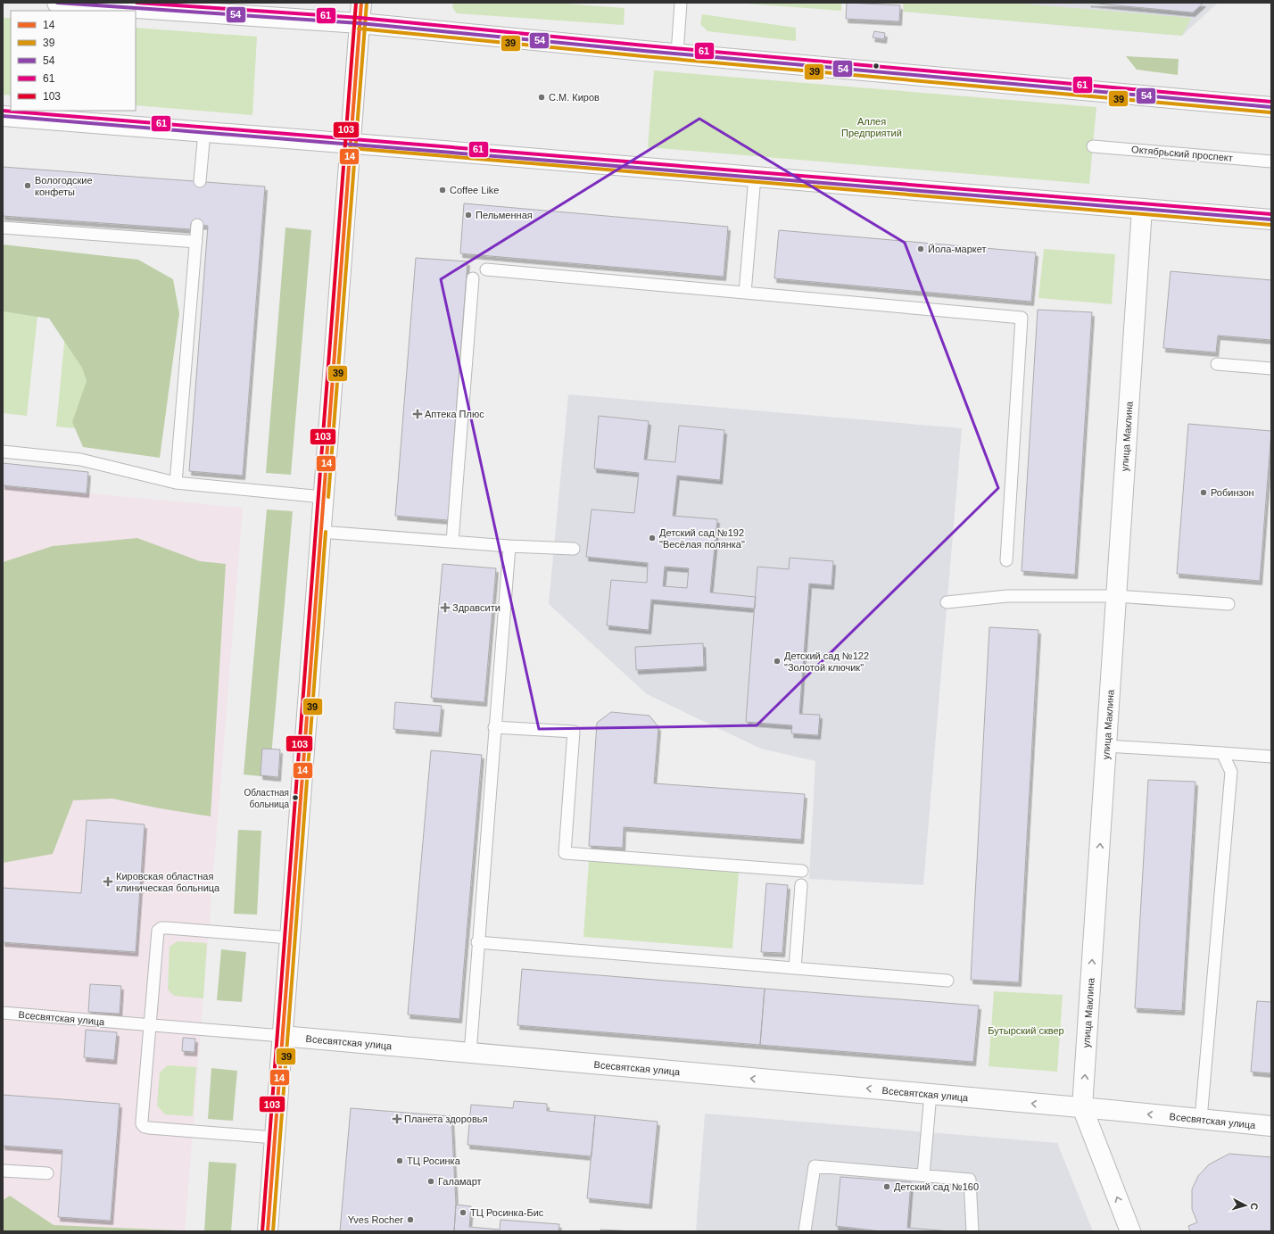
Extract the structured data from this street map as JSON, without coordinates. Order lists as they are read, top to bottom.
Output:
{
  "streets": {
    "main road": ["улица Маклина", "Всесвятская улица"],
    "lane": ["Октябрьский проспект"]
  },
  "crossings": [
    ["улица Маклина", "Всесвятская улица"]
  ],
  "one_way": ["улица Маклина", "Всесвятская улица"],
  "parks": ["Аллея Предприятий", "Бутырский сквер"],
  "places": {
    "other": [
      "С.М. Киров",
      "Вологодские конфеты",
      "Coffee Like",
      "Пельменная",
      "Йола-маркет",
      "Робинзон",
      "Детский сад №192 \"Весёлая полянка\"",
      "Детский сад №122 \"Золотой ключик\"",
      "Областная больница",
      "ТЦ Росинка",
      "Галамарт",
      "Детский сад №160",
      "ТЦ Росинка-Бис",
      "Yves Rocher"
    ],
    "health": [
      "Аптека Плюс",
      "Здравсити",
      "Кировская областная клиническая больница",
      "Планета здоровья"
    ]
  },
  "lines": [
    "transit line 14",
    "transit line 39",
    "transit line 54",
    "transit line 61",
    "transit line 103"
  ],
  "legend": [
    "14",
    "39",
    "54",
    "61",
    "103"
  ],
  "north": "right"
}
